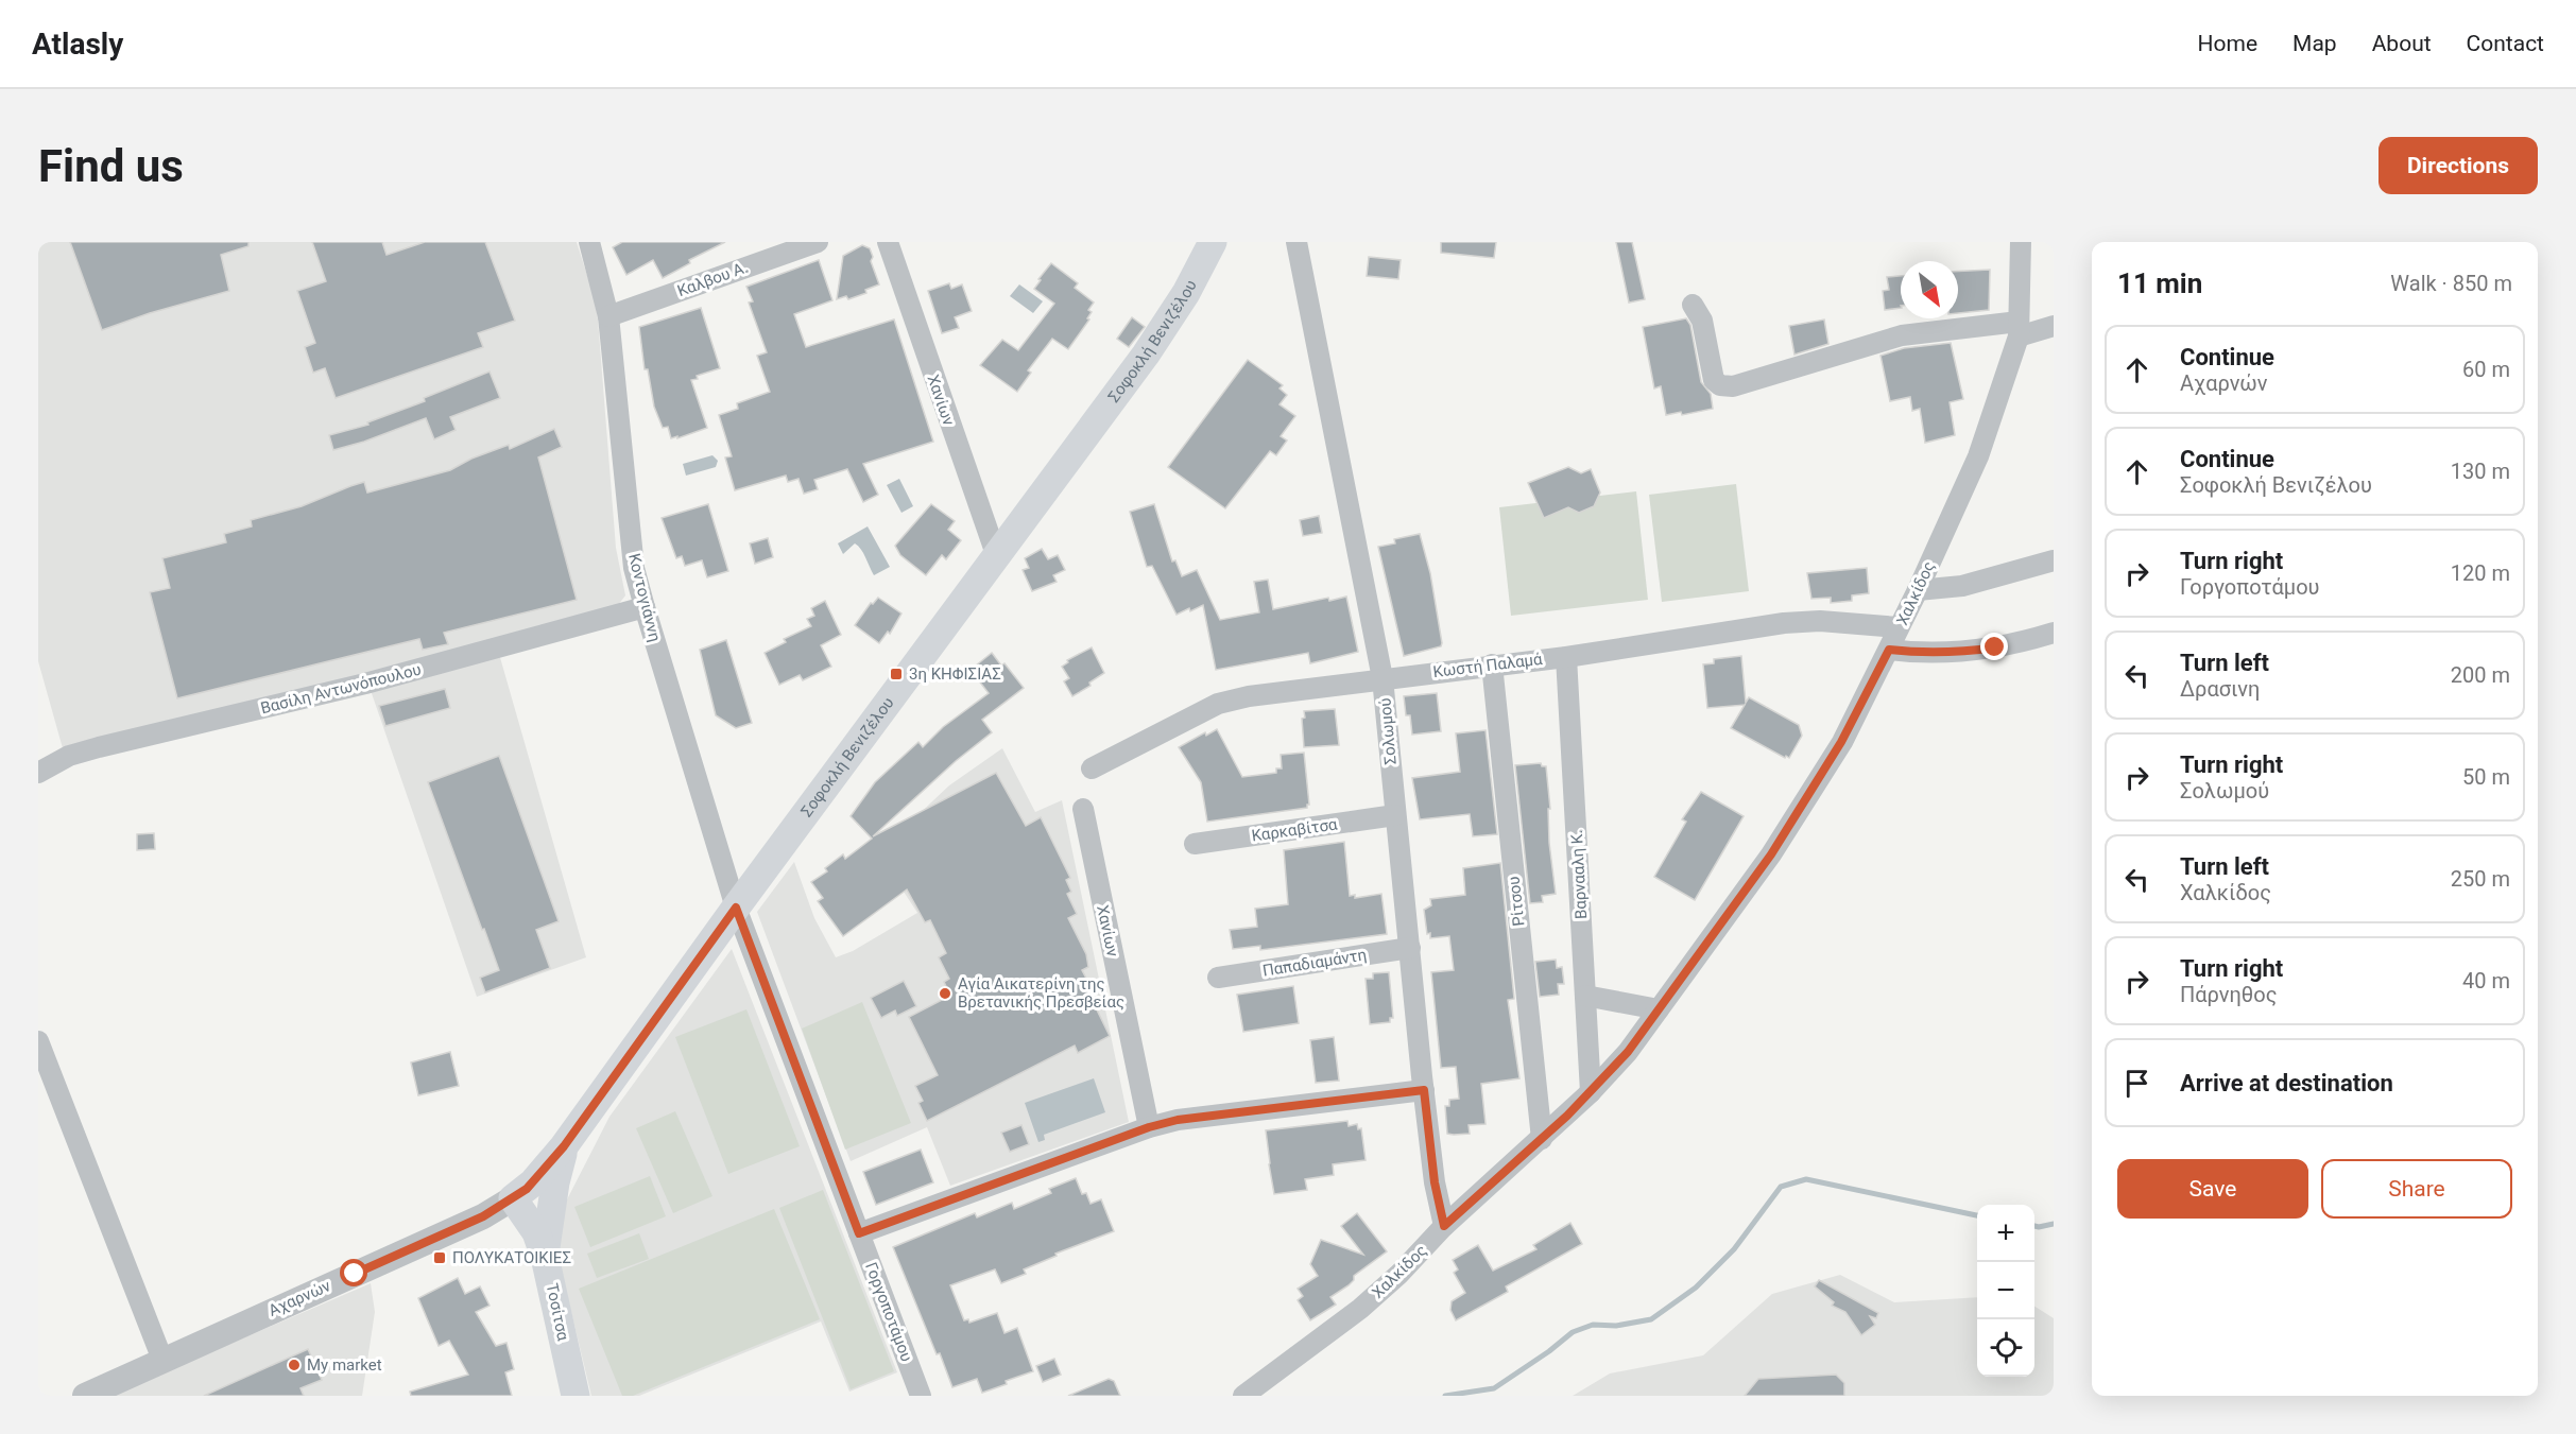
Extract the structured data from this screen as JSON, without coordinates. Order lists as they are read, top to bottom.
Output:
{
  "streets": {
    "main road": ["Σοφοκλή Βενιζέλου", "Τοσίτσα"],
    "street": [
      "Καλβου Α.",
      "Χανίων",
      "Χαλκίδος",
      "Κοντογιάννη",
      "Κωστή Παλαμά",
      "Βασίλη Αντωνόπουλου",
      "Σολωμού",
      "Καρκαβίτσα",
      "Βαρνααλη Κ.",
      "Ρίτσου",
      "Παπαδιαμάντη",
      "Αχαρνών",
      "Γοργοποτάμου"
    ]
  },
  "crossings": [
    ["Καλβου Α.", "Κοντογιάννη"],
    ["Σοφοκλή Βενιζέλου", "Χανίων"],
    ["Σοφοκλή Βενιζέλου", "Κοντογιάννη"],
    ["Σοφοκλή Βενιζέλου", "Αχαρνών"],
    ["Σοφοκλή Βενιζέλου", "Τοσίτσα"],
    ["Σοφοκλή Βενιζέλου", "Γοργοποτάμου"],
    ["Χαλκίδος", "Κωστή Παλαμά"],
    ["Χαλκίδος", "Σολωμού"],
    ["Χαλκίδος", "Βαρνααλη Κ."],
    ["Χαλκίδος", "Ρίτσου"],
    ["Κοντογιάννη", "Βασίλη Αντωνόπουλου"],
    ["Κοντογιάννη", "Γοργοποτάμου"],
    ["Κωστή Παλαμά", "Σολωμού"],
    ["Κωστή Παλαμά", "Βαρνααλη Κ."],
    ["Κωστή Παλαμά", "Ρίτσου"],
    ["Σολωμού", "Καρκαβίτσα"],
    ["Σολωμού", "Παπαδιαμάντη"],
    ["Αχαρνών", "Τοσίτσα"]
  ],
  "places": {
    "transit": ["3η ΚΗΦΙΣΙΑΣ", "ΠΟΛΥΚΑΤΟΙΚΙΕΣ"],
    "other": ["Αγία Αικατερίνη της Βρετανικής Πρεσβείας", "My market"]
  },
  "north": "bottom right",
  "page": {
    "header": "Atlasly",
    "nav": [
      "Home",
      "Map",
      "About",
      "Contact"
    ],
    "buttons": [
      "Directions",
      ["Save", "Share"]
    ],
    "title": "Find us",
    "heading": ["11 min", "Walk · 850 m"],
    "list": [
      ["Continue", "Αχαρνών", "60 m"],
      ["Continue", "Σοφοκλή Βενιζέλου", "130 m"],
      ["Turn right", "Γοργοποτάμου", "120 m"],
      ["Turn left", "Δρασινη", "200 m"],
      ["Turn right", "Σολωμού", "50 m"],
      ["Turn left", "Χαλκίδος", "250 m"],
      ["Turn right", "Πάρνηθος", "40 m"],
      "Arrive at destination"
    ],
    "map_buttons": ["+", "−"]
  }
}
